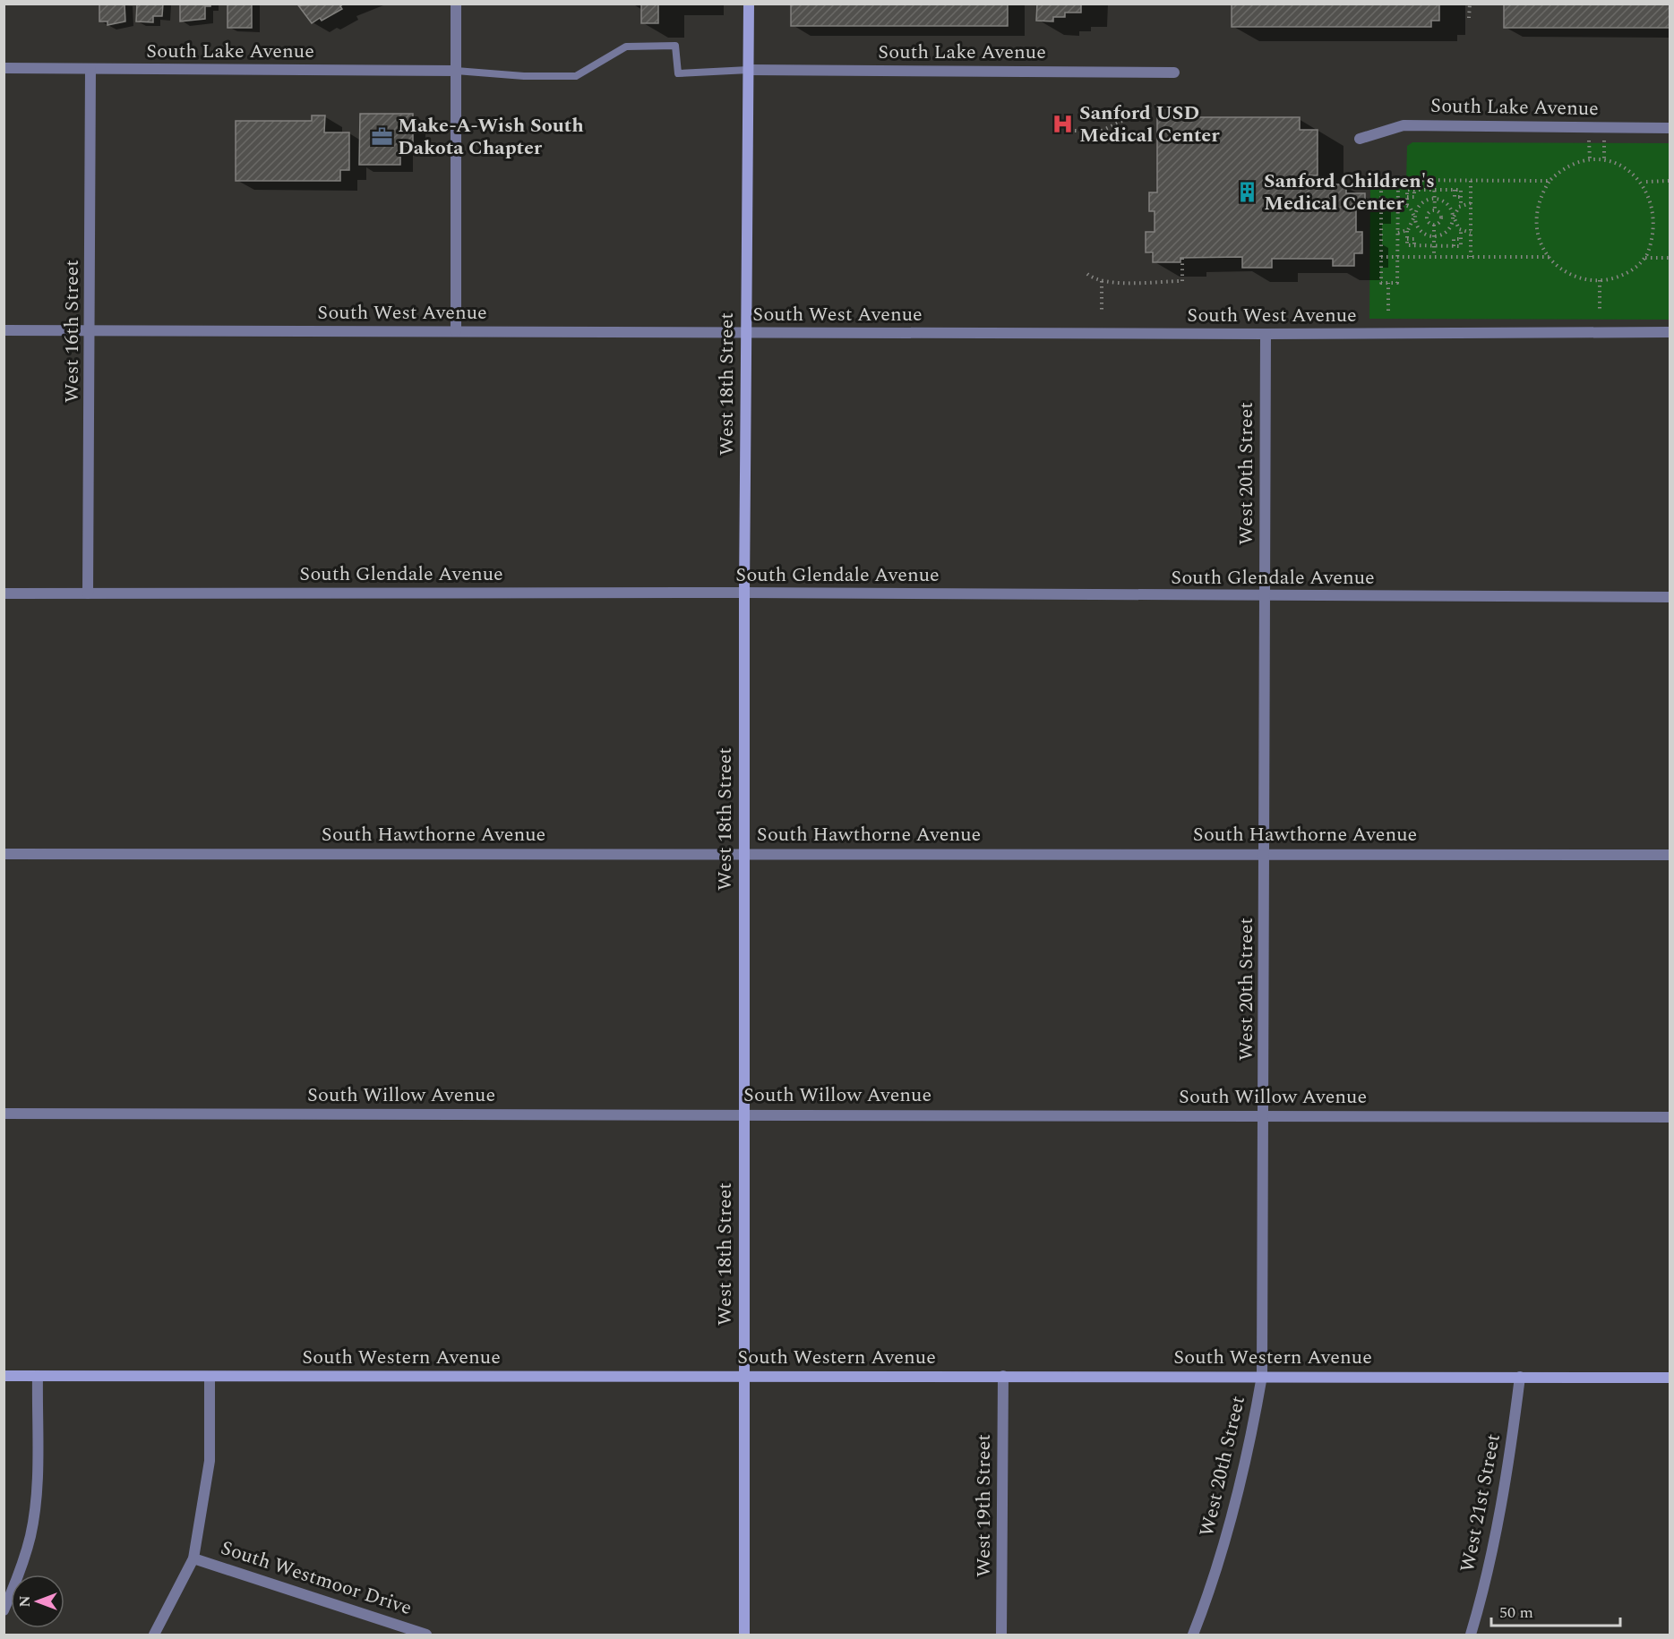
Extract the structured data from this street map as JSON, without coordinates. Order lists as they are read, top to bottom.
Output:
{
  "streets": {
    "street": [
      "South Lake Avenue",
      "South West Avenue",
      "West 16th Street",
      "West 18th Street",
      "West 20th Street",
      "South Glendale Avenue",
      "South Hawthorne Avenue",
      "South Willow Avenue",
      "South Western Avenue",
      "West 21st Street",
      "West 19th Street",
      "South Westmoor Drive"
    ]
  },
  "crossings": [
    ["South Lake Avenue", "West 16th Street"],
    ["South Lake Avenue", "West 18th Street"],
    ["South West Avenue", "West 16th Street"],
    ["South West Avenue", "West 18th Street"],
    ["South West Avenue", "West 20th Street"],
    ["West 16th Street", "South Glendale Avenue"],
    ["West 18th Street", "South Glendale Avenue"],
    ["West 18th Street", "South Hawthorne Avenue"],
    ["West 18th Street", "South Willow Avenue"],
    ["West 18th Street", "South Western Avenue"],
    ["West 20th Street", "South Glendale Avenue"],
    ["West 20th Street", "South Hawthorne Avenue"],
    ["West 20th Street", "South Willow Avenue"],
    ["West 20th Street", "South Western Avenue"],
    ["South Western Avenue", "West 21st Street"],
    ["South Western Avenue", "West 19th Street"]
  ],
  "places": {
    "hospital": ["Sanford USD Medical Center"],
    "office": ["Make-A-Wish South Dakota Chapter"],
    "building": ["Sanford Children's Medical Center"]
  },
  "scale_bar": "50 m",
  "north": "left"
}
